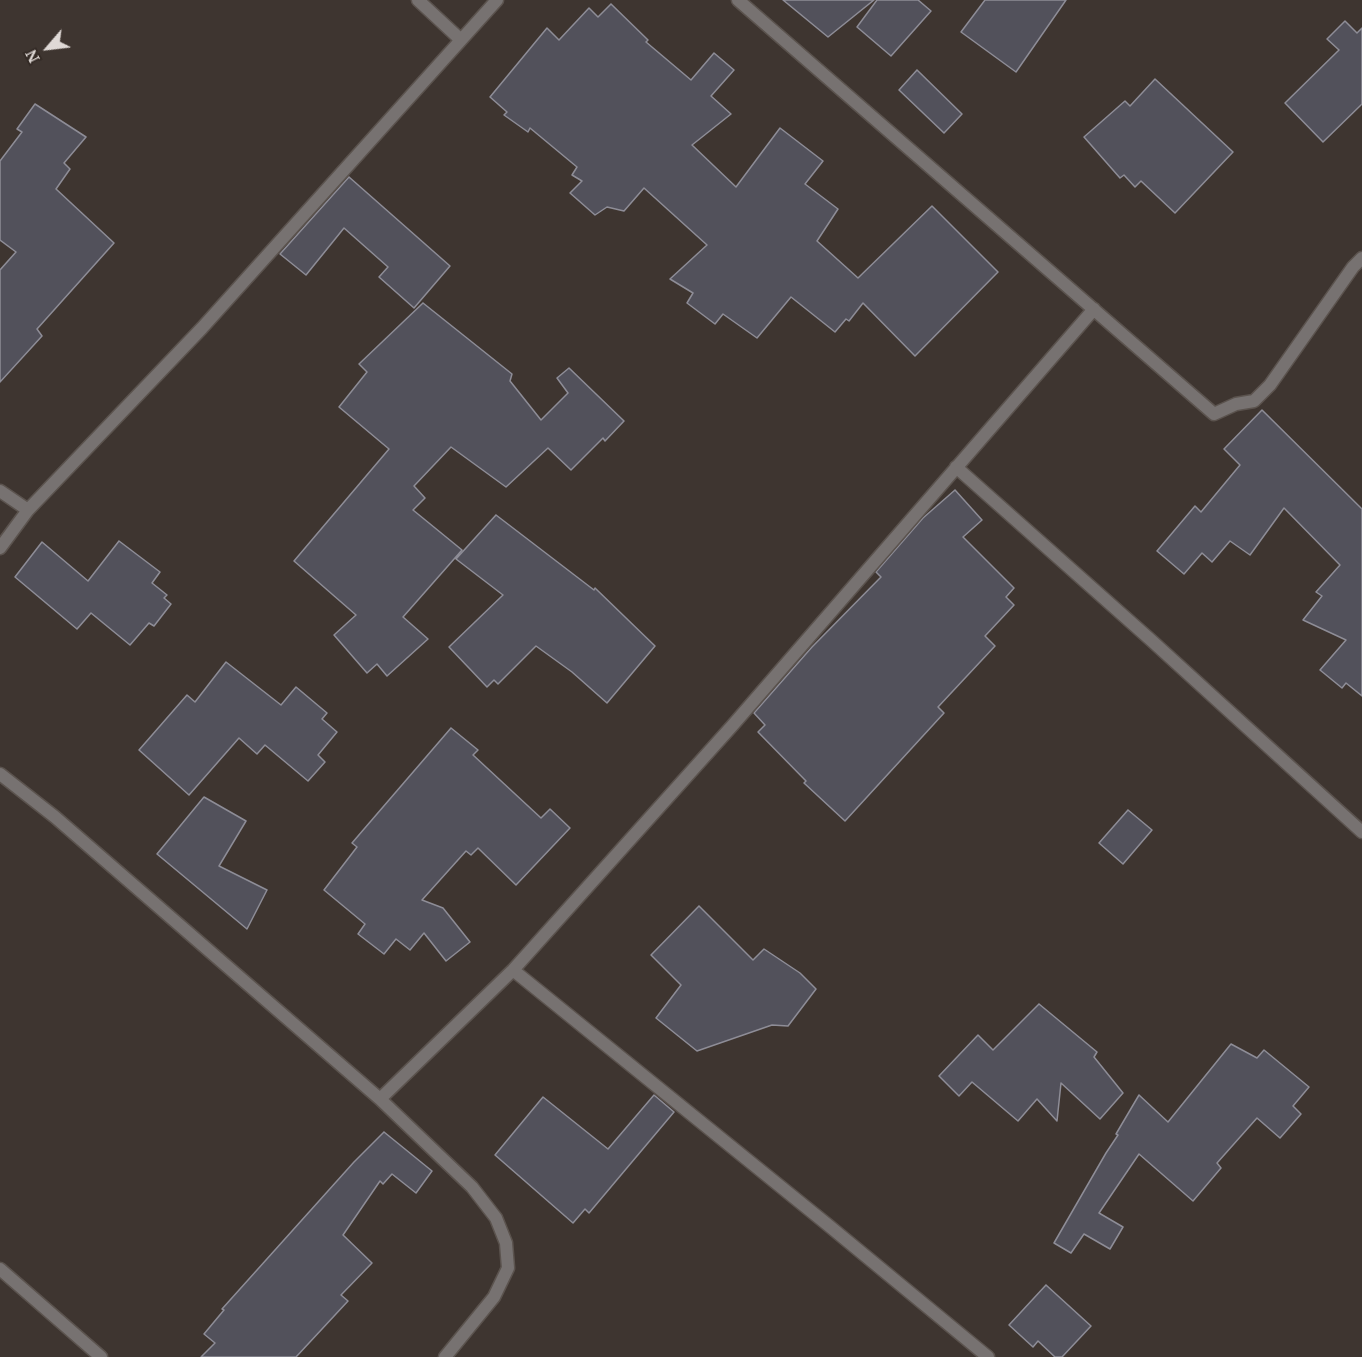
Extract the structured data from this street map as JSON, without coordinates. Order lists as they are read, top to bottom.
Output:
{
  "north": "bottom left"
}
